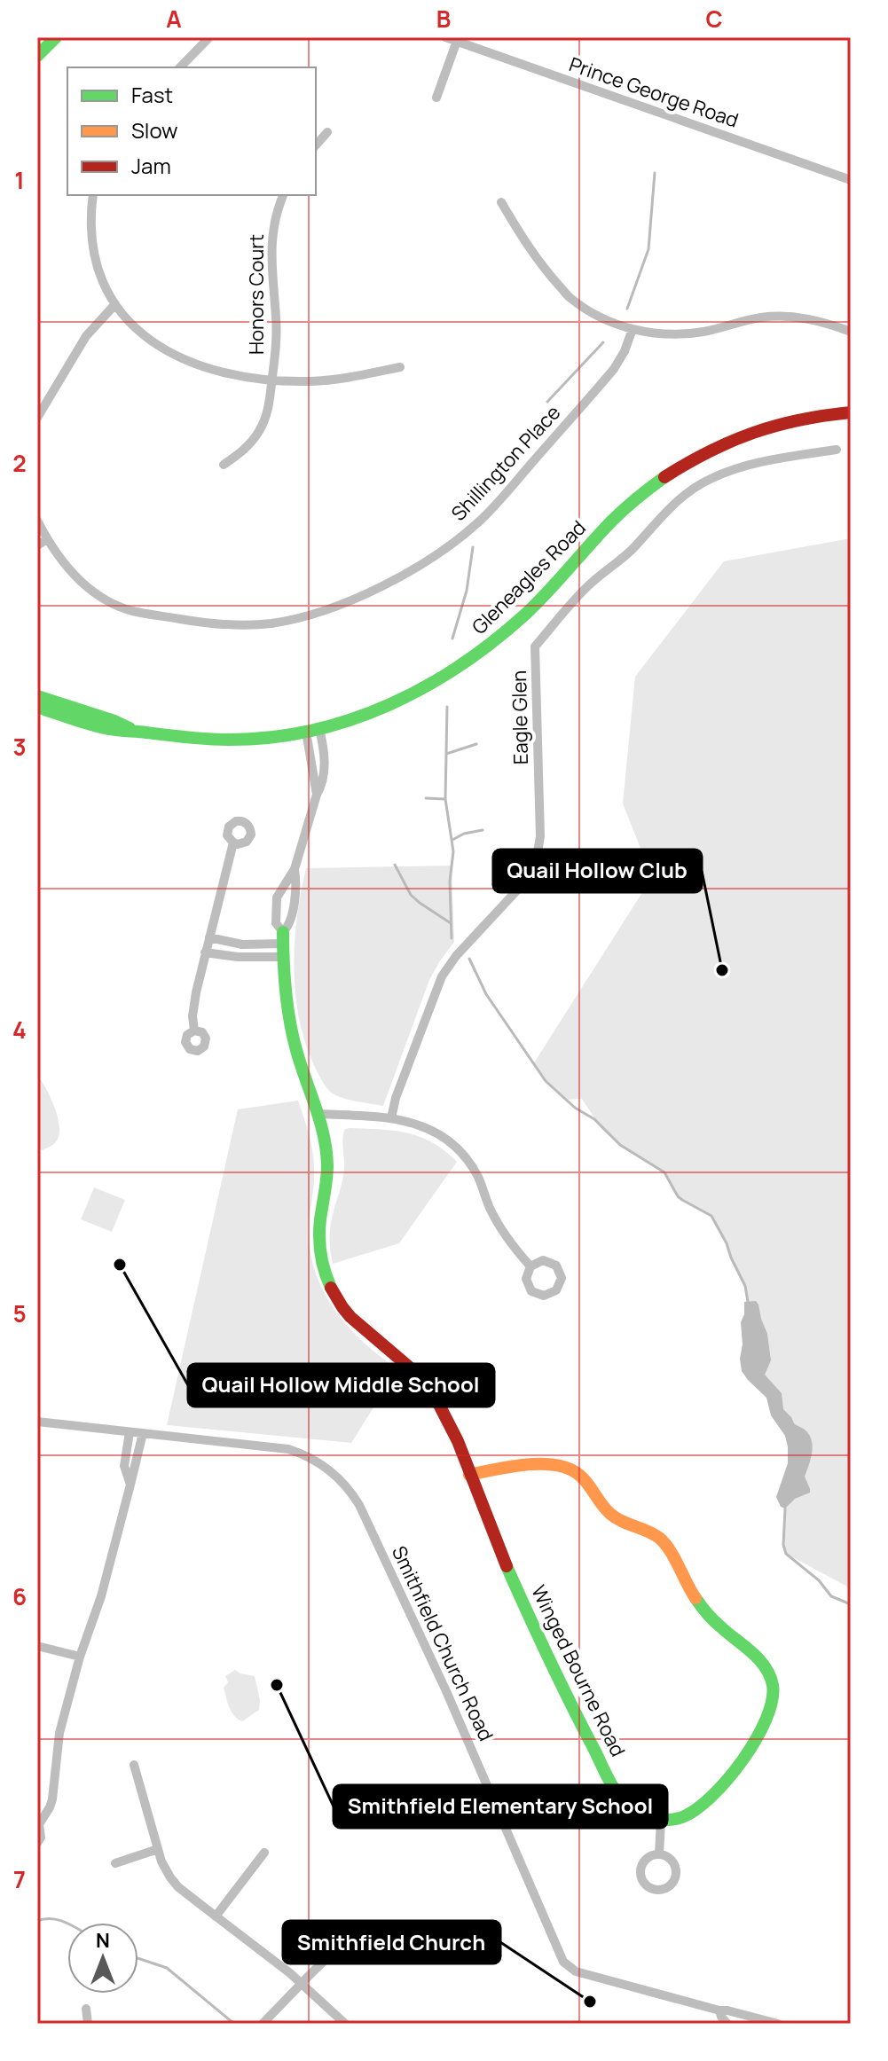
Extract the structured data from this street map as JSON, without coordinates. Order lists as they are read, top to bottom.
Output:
{
  "streets": {
    "street": [
      "Prince George Road",
      "Honors Court",
      "Shillington Place",
      "Gleneagles Road",
      "Eagle Glen",
      "Smithfield Church Road",
      "Winged Bourne Road"
    ]
  },
  "crossings": [
    ["Gleneagles Road", "Winged Bourne Road"]
  ],
  "places": [
    "Quail Hollow Club",
    "Quail Hollow Middle School",
    "Smithfield Elementary School",
    "Smithfield Church"
  ],
  "legend": ["Fast", "Slow", "Jam"],
  "north": "top",
  "grid": {
    "columns": ["A", "B", "C"],
    "rows": [
      "1",
      "2",
      "3",
      "4",
      "5",
      "6",
      "7"
    ]
  }
}
